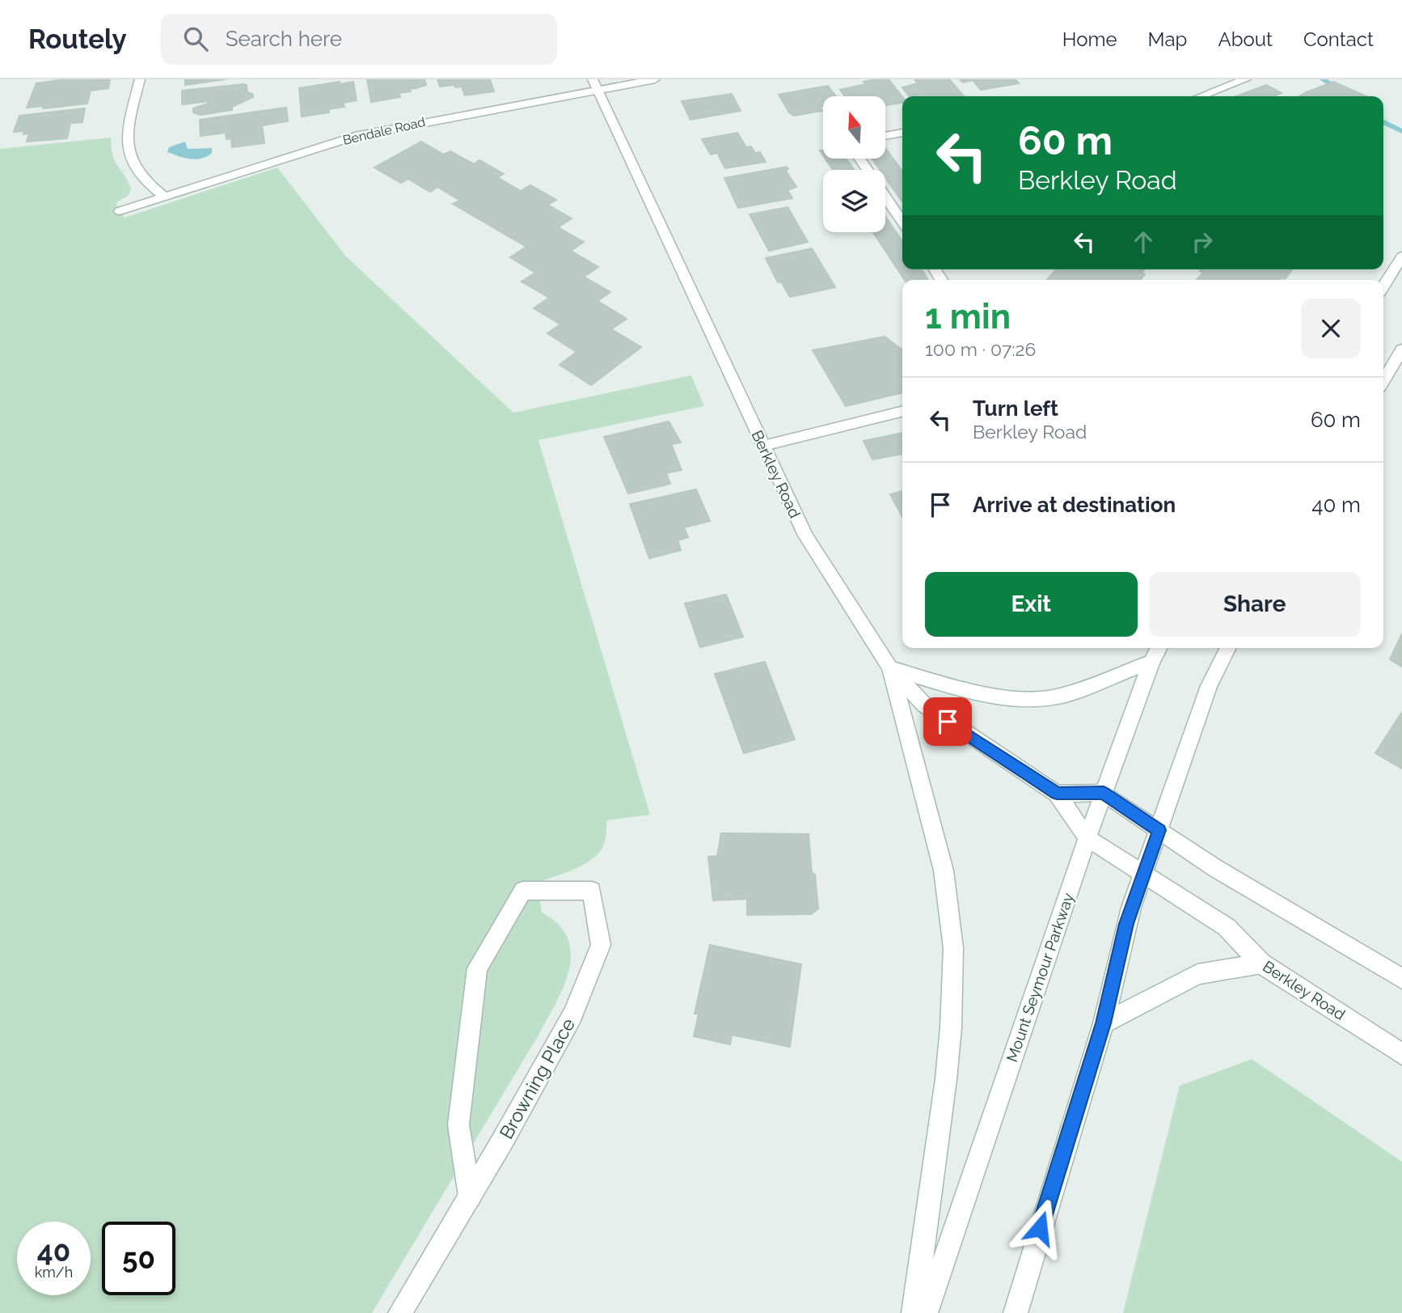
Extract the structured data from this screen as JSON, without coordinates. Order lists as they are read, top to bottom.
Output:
{
  "streets": {
    "street": [
      "Bendale Road",
      "Berkley Road",
      "Mount Seymour Parkway",
      "Browning Place"
    ]
  },
  "crossings": [
    ["Bendale Road", "Berkley Road"],
    ["Berkley Road", "Mount Seymour Parkway"]
  ],
  "north": "top",
  "page": {
    "header": "Routely",
    "search": "Search here",
    "nav": [
      "Home",
      "Map",
      "About",
      "Contact"
    ],
    "turn": ["60 m", "Berkley Road"],
    "heading": ["1 min", "100 m · 07:26"],
    "list": [
      {
        "name": "Turn left",
        "note": "Berkley Road",
        "value": "60 m"
      },
      {
        "name": "Arrive at destination",
        "value": "40 m"
      }
    ],
    "buttons": ["Exit", "Share"],
    "speed": "40 km/h",
    "limit": "50"
  }
}
